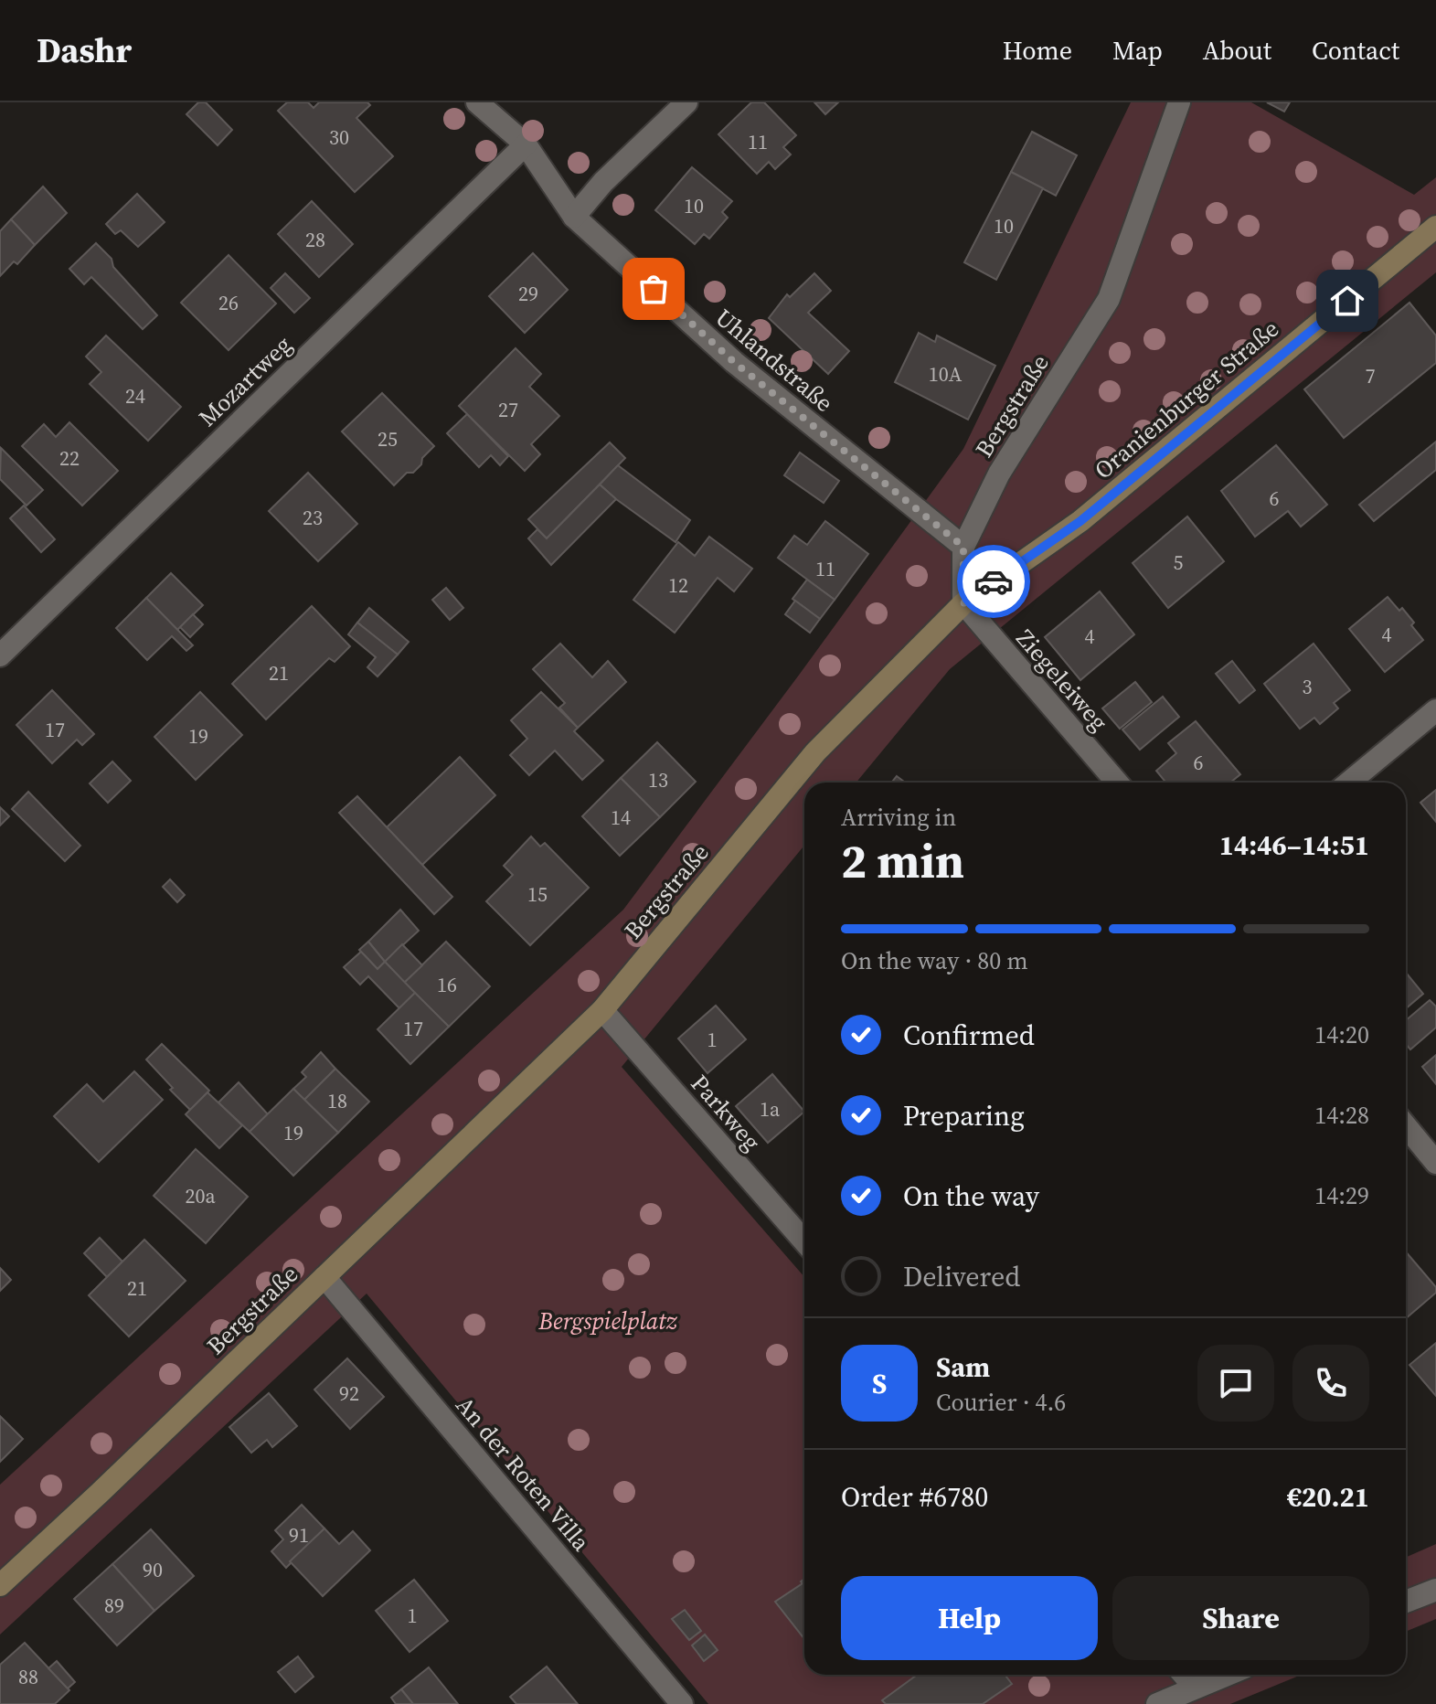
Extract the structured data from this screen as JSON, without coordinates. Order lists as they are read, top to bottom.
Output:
{
  "streets": {
    "street": [
      "Uhlandstraße",
      "Mozartweg",
      "Oranienburger Straße",
      "Bergstraße",
      "Ziegeleiweg",
      "Parkweg",
      "An der Roten Villa"
    ]
  },
  "crossings": [
    ["Uhlandstraße", "Mozartweg"],
    ["Uhlandstraße", "Bergstraße"],
    ["Oranienburger Straße", "Bergstraße"],
    ["Oranienburger Straße", "Ziegeleiweg"],
    ["Bergstraße", "Ziegeleiweg"],
    ["Bergstraße", "Parkweg"],
    ["Bergstraße", "An der Roten Villa"]
  ],
  "parks": ["Bergspielplatz"],
  "house_numbers": [
    "30",
    "11",
    "10",
    "10",
    "28",
    "29",
    "26",
    "10A",
    "7",
    "24",
    "27",
    "25",
    "22",
    "6",
    "23",
    "5",
    "11",
    "12",
    "4",
    "4",
    "21",
    "3",
    "17",
    "19",
    "6",
    "13",
    "14",
    "15",
    "16",
    "17",
    "1",
    "18",
    "1a",
    "19",
    "20a",
    "21",
    "92",
    "91",
    "90",
    "89",
    "1",
    "88"
  ],
  "page": {
    "header": "Dashr",
    "nav": [
      "Home",
      "Map",
      "About",
      "Contact"
    ],
    "heading": ["2 min", "Arriving in", "14:46–14:51"],
    "panel": [
      "Sam",
      "Courier · 4.6",
      "Order #6780",
      "€20.21"
    ],
    "bar": "On the way · 80 m",
    "list": [
      ["Confirmed", "14:20"],
      ["Preparing", "14:28"],
      ["On the way", "14:29"],
      "Delivered"
    ],
    "round": "S",
    "buttons": ["Help", "Share"]
  }
}
